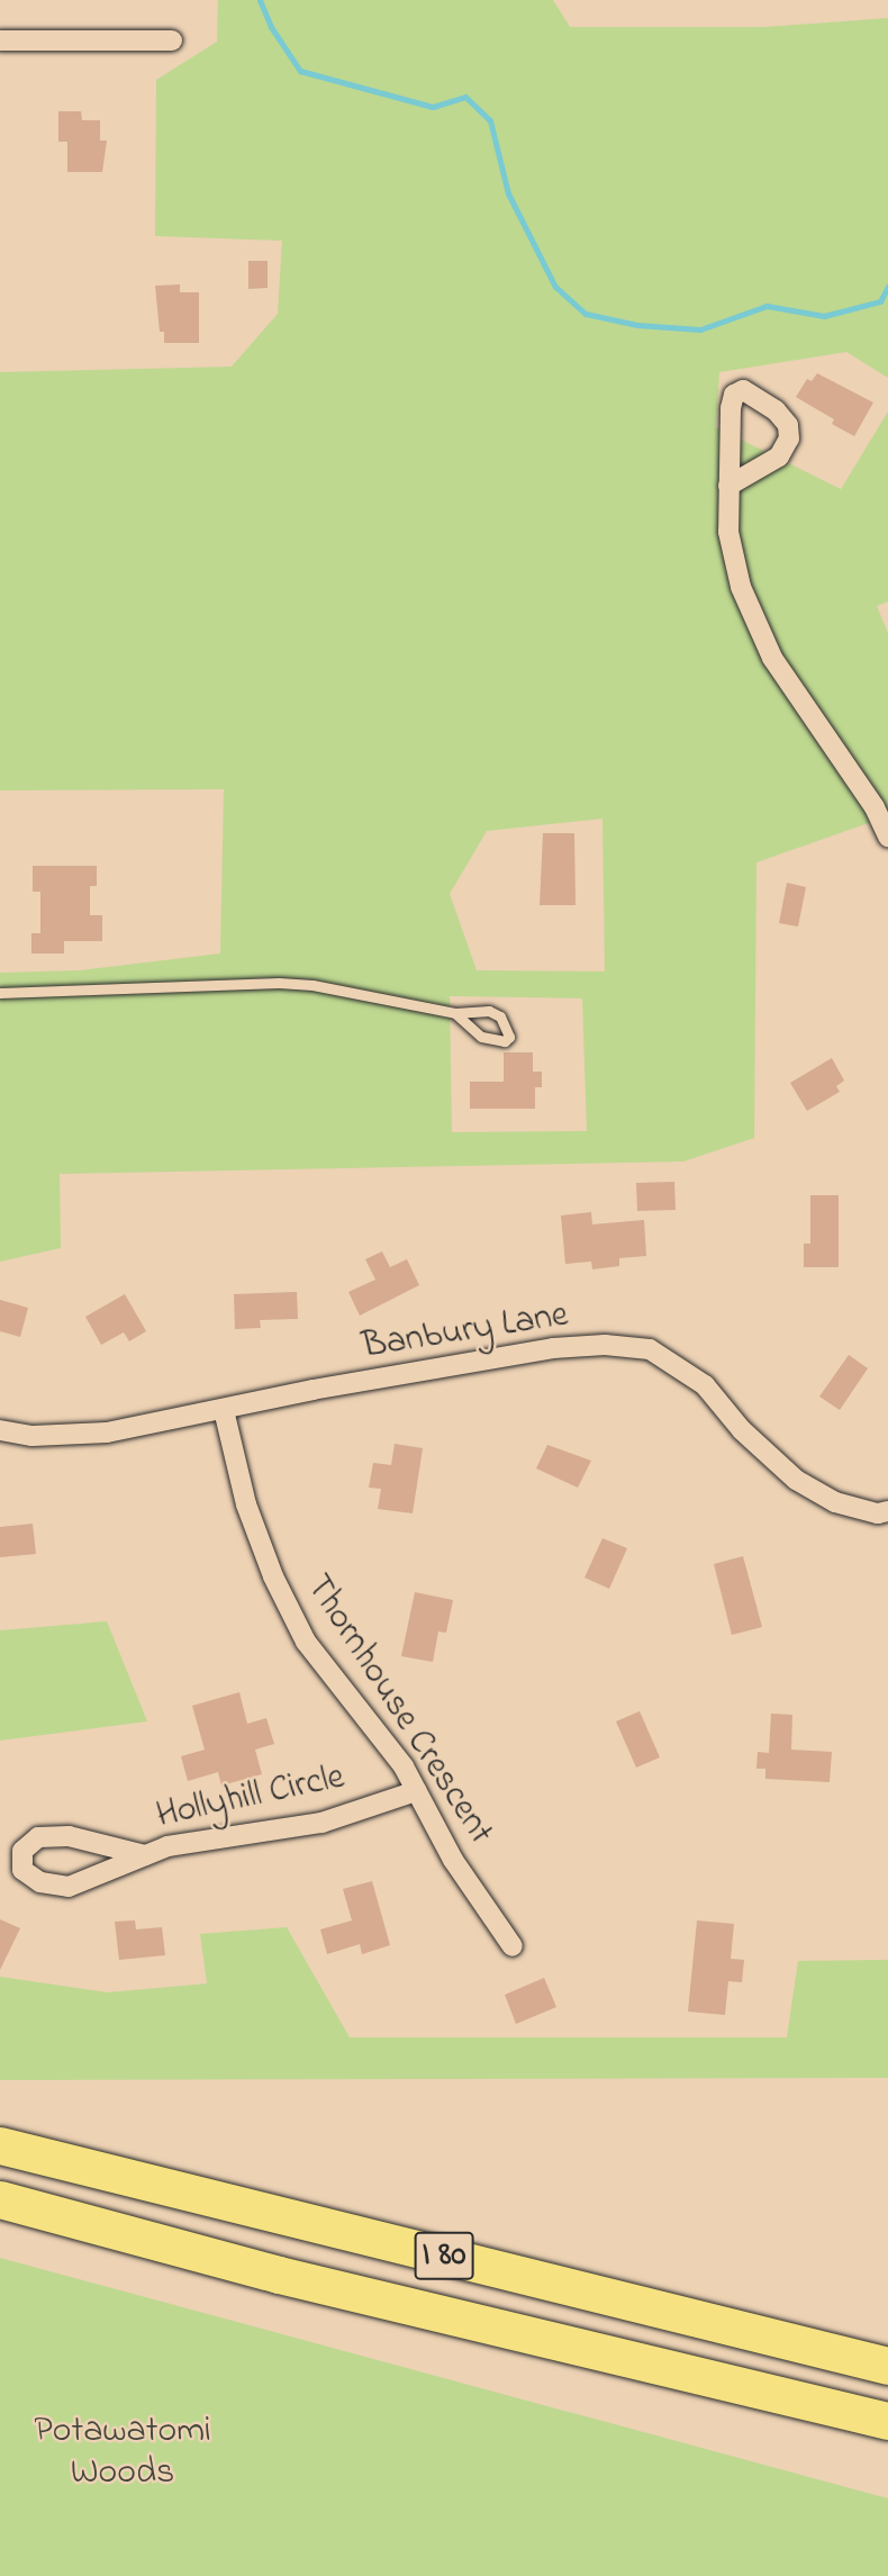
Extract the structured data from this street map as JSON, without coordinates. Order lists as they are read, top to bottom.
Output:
{
  "streets": {
    "highway": ["I 80"],
    "street": ["Banbury Lane", "Thornhouse Crescent", "Hollyhill Circle"]
  },
  "crossings": [
    ["Banbury Lane", "Thornhouse Crescent"],
    ["Thornhouse Crescent", "Hollyhill Circle"]
  ],
  "parks": ["Potawatomi Woods"]
}
